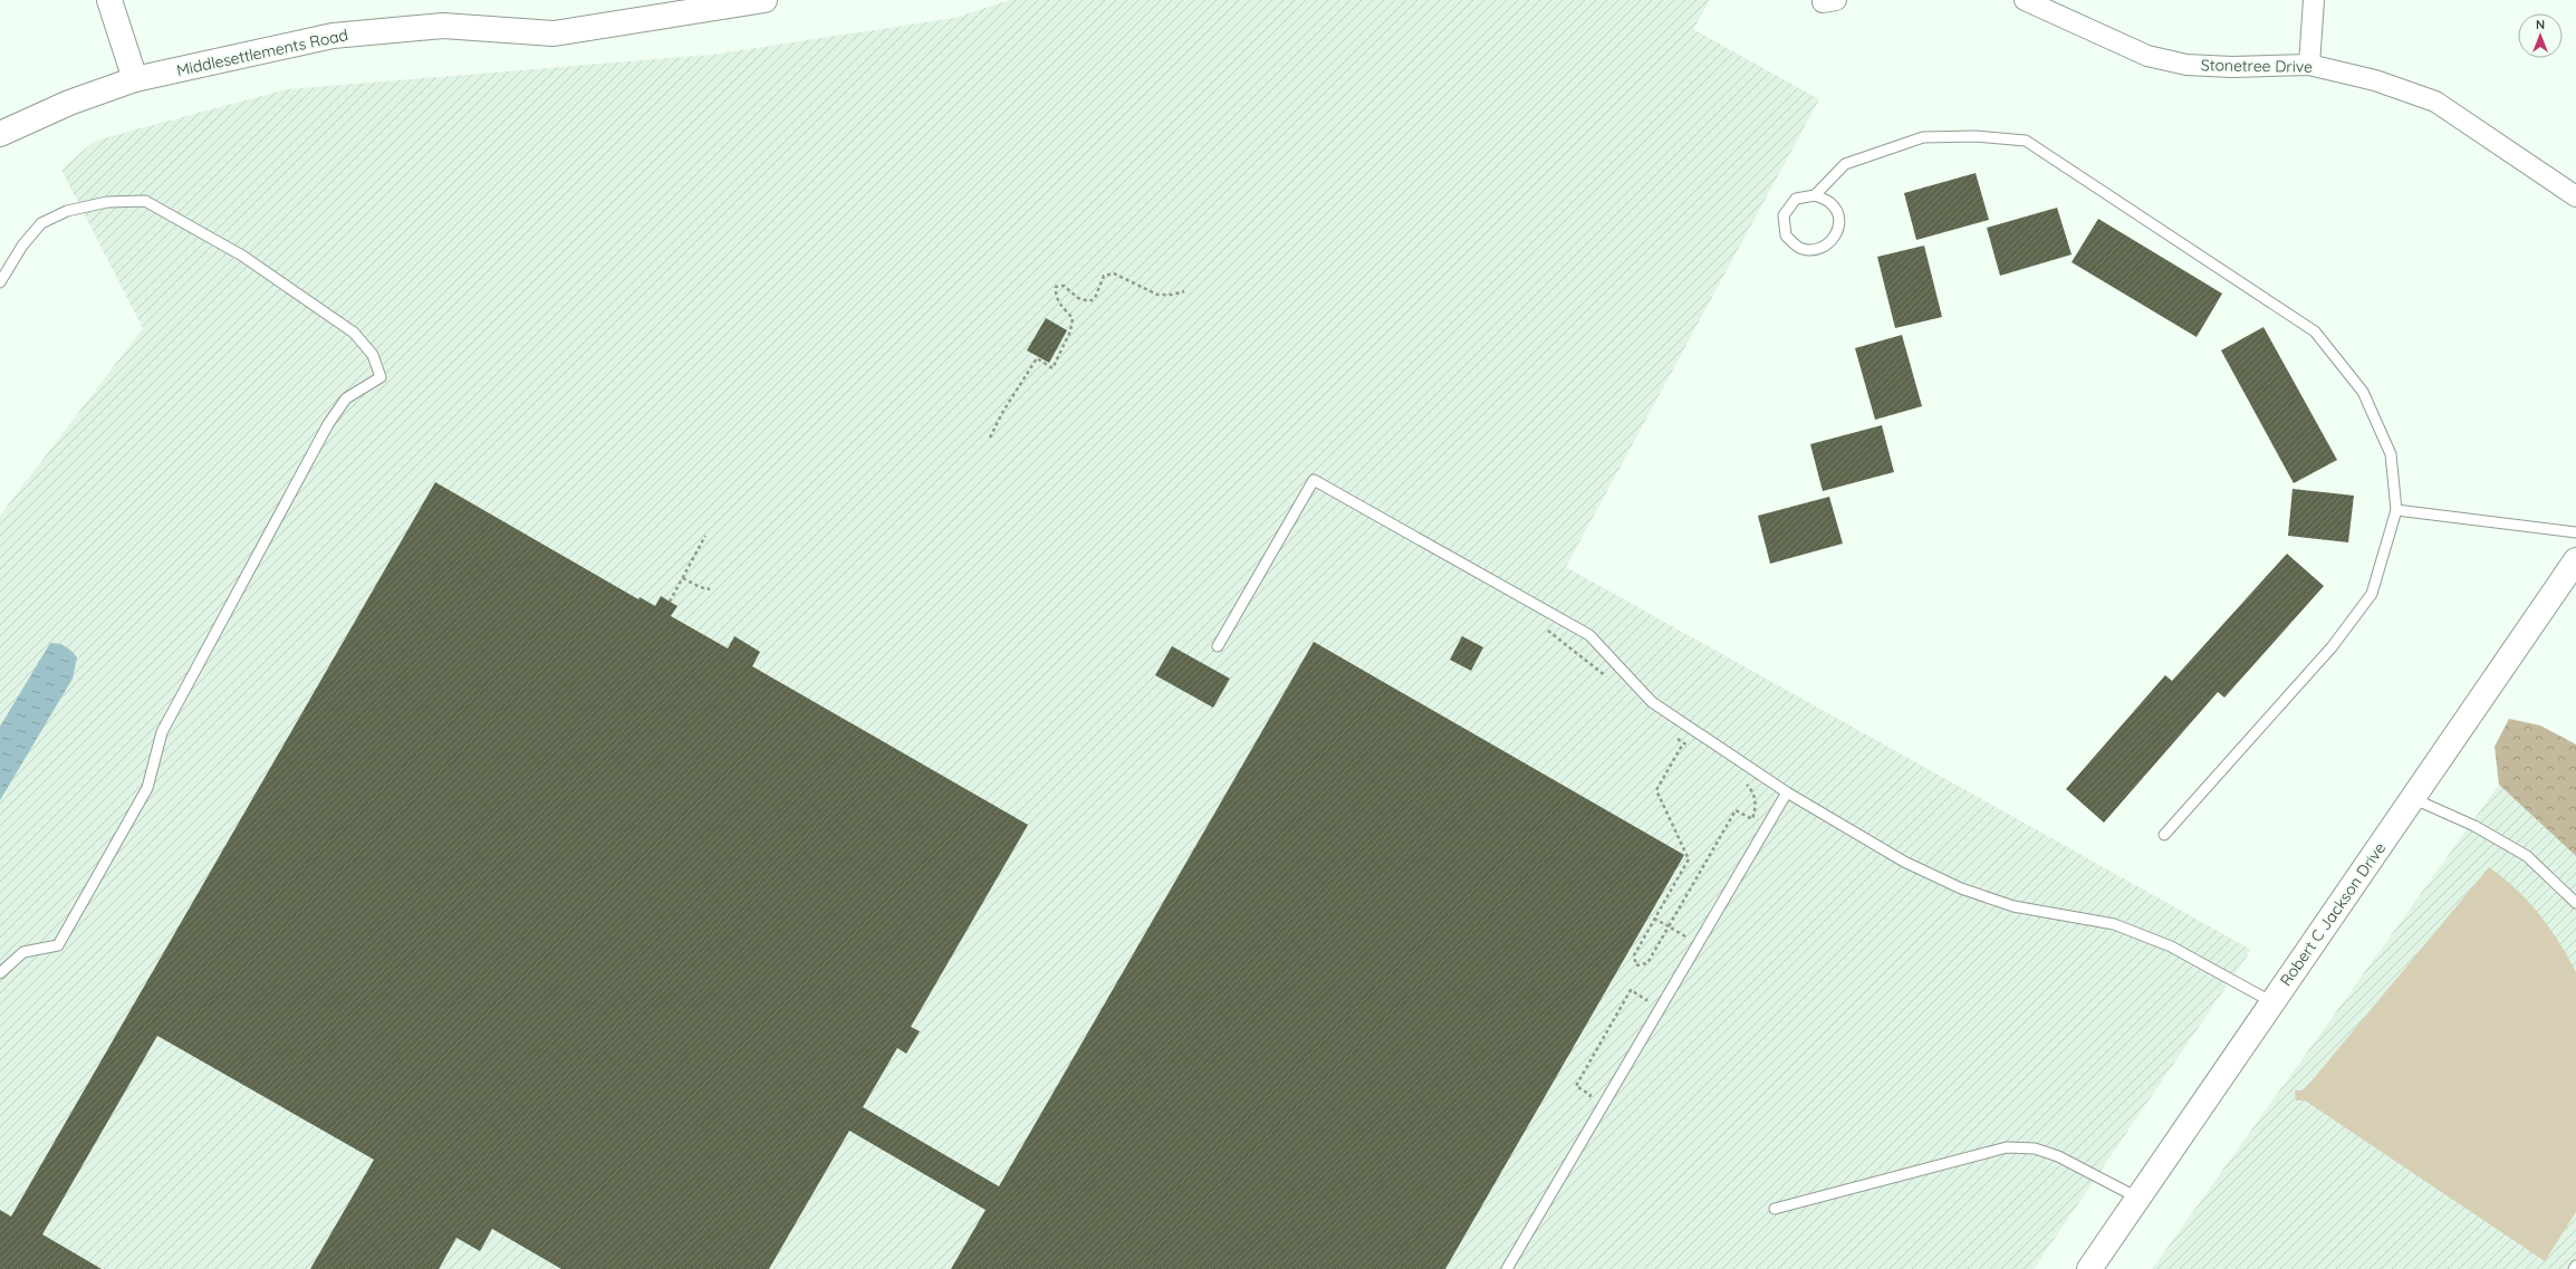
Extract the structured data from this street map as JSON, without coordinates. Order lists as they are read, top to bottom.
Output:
{
  "streets": {
    "street": ["Middlesettlements Road", "Stonetree Drive", "Robert C Jackson Drive"]
  },
  "north": "top"
}
